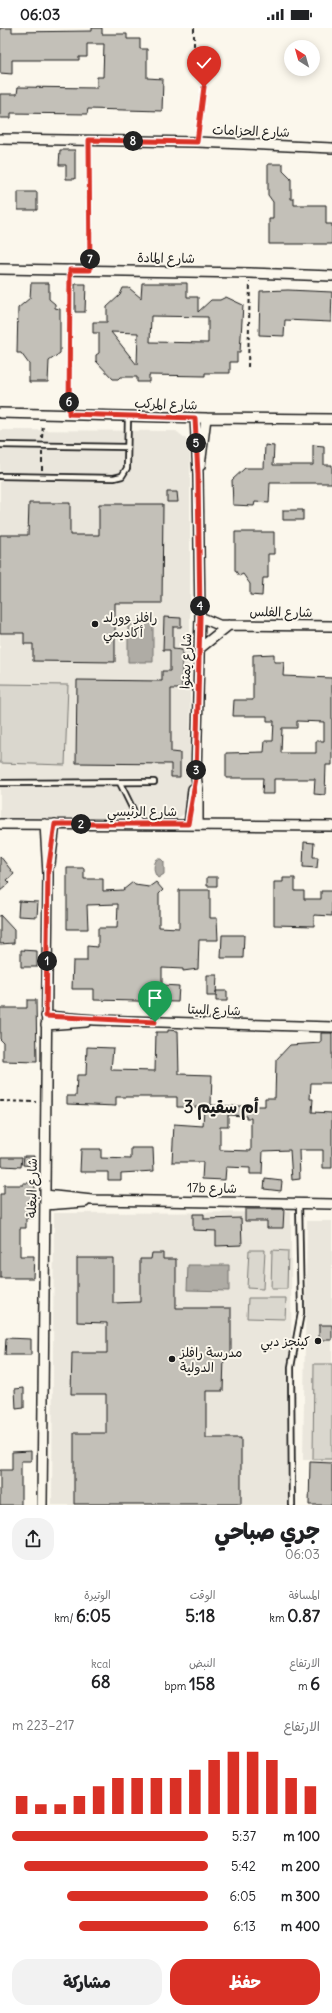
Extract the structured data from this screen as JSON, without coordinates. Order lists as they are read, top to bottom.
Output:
{
  "streets": {
    "street": [
      "شارع الحزامات",
      "شارع المادة",
      "شارع المركب",
      "شارع الفلس",
      "شارع يمتوا",
      "شارع الرئيسي",
      "شارع البيتا",
      "شارع البغلة",
      "17b شارع"
    ]
  },
  "crossings": [
    ["شارع المركب", "شارع يمتوا"],
    ["شارع الفلس", "شارع يمتوا"],
    ["شارع يمتوا", "شارع الرئيسي"],
    ["شارع الرئيسي", "شارع البغلة"],
    ["شارع البيتا", "شارع البغلة"],
    ["شارع البغلة", "17b شارع"]
  ],
  "districts": ["أم سقيم 3"],
  "places": ["رافلز وورلد أكاديمي", "كينجز دبي", "مدرسة رافلز الدولية"],
  "north": "top left",
  "page": {
    "status": "06:03",
    "pins": [
      "8",
      "7",
      "6",
      "5",
      "4",
      "3",
      "2",
      "1"
    ],
    "heading": ["جري صباحي", "06:03"],
    "stats": [
      ["المسافة", "0.87 km"],
      ["الوقت", "5:18"],
      ["الوتيرة", "6:05 /km"],
      ["الارتفاع", "6 m"],
      ["النبض", "158 bpm"],
      ["kcal", "68"]
    ],
    "chart": ["الارتفاع", "217–223 m"],
    "list": [
      {
        "name": "100 m",
        "note": "5:37"
      },
      {
        "name": "200 m",
        "note": "5:42"
      },
      {
        "name": "300 m",
        "note": "6:05"
      },
      {
        "name": "400 m",
        "note": "6:13"
      }
    ],
    "buttons": ["حفظ", "مشاركة"]
  }
}
